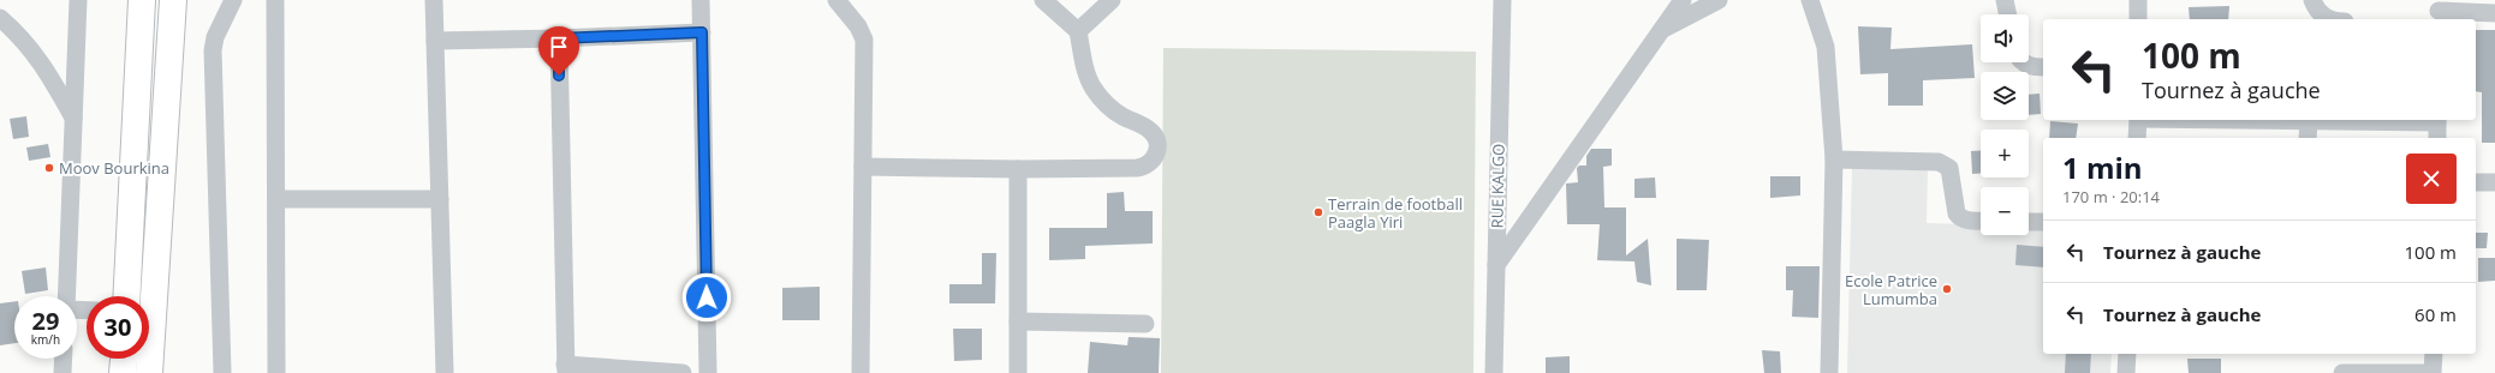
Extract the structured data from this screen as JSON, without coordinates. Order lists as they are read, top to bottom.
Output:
{
  "streets": {
    "street": ["RUE KALGO"]
  },
  "places": ["Moov Bourkina", "Terrain de football Paagla Yiri", "Ecole Patrice Lumumba"],
  "page": {
    "map_buttons": ["+", "−"],
    "turn": ["100 m", "Tournez à gauche"],
    "heading": ["1 min", "170 m · 20:14"],
    "list": [
      {
        "name": "Tournez à gauche",
        "value": "100 m"
      },
      {
        "name": "Tournez à gauche",
        "value": "60 m"
      }
    ],
    "speed": "29 km/h",
    "limit": "30"
  }
}
